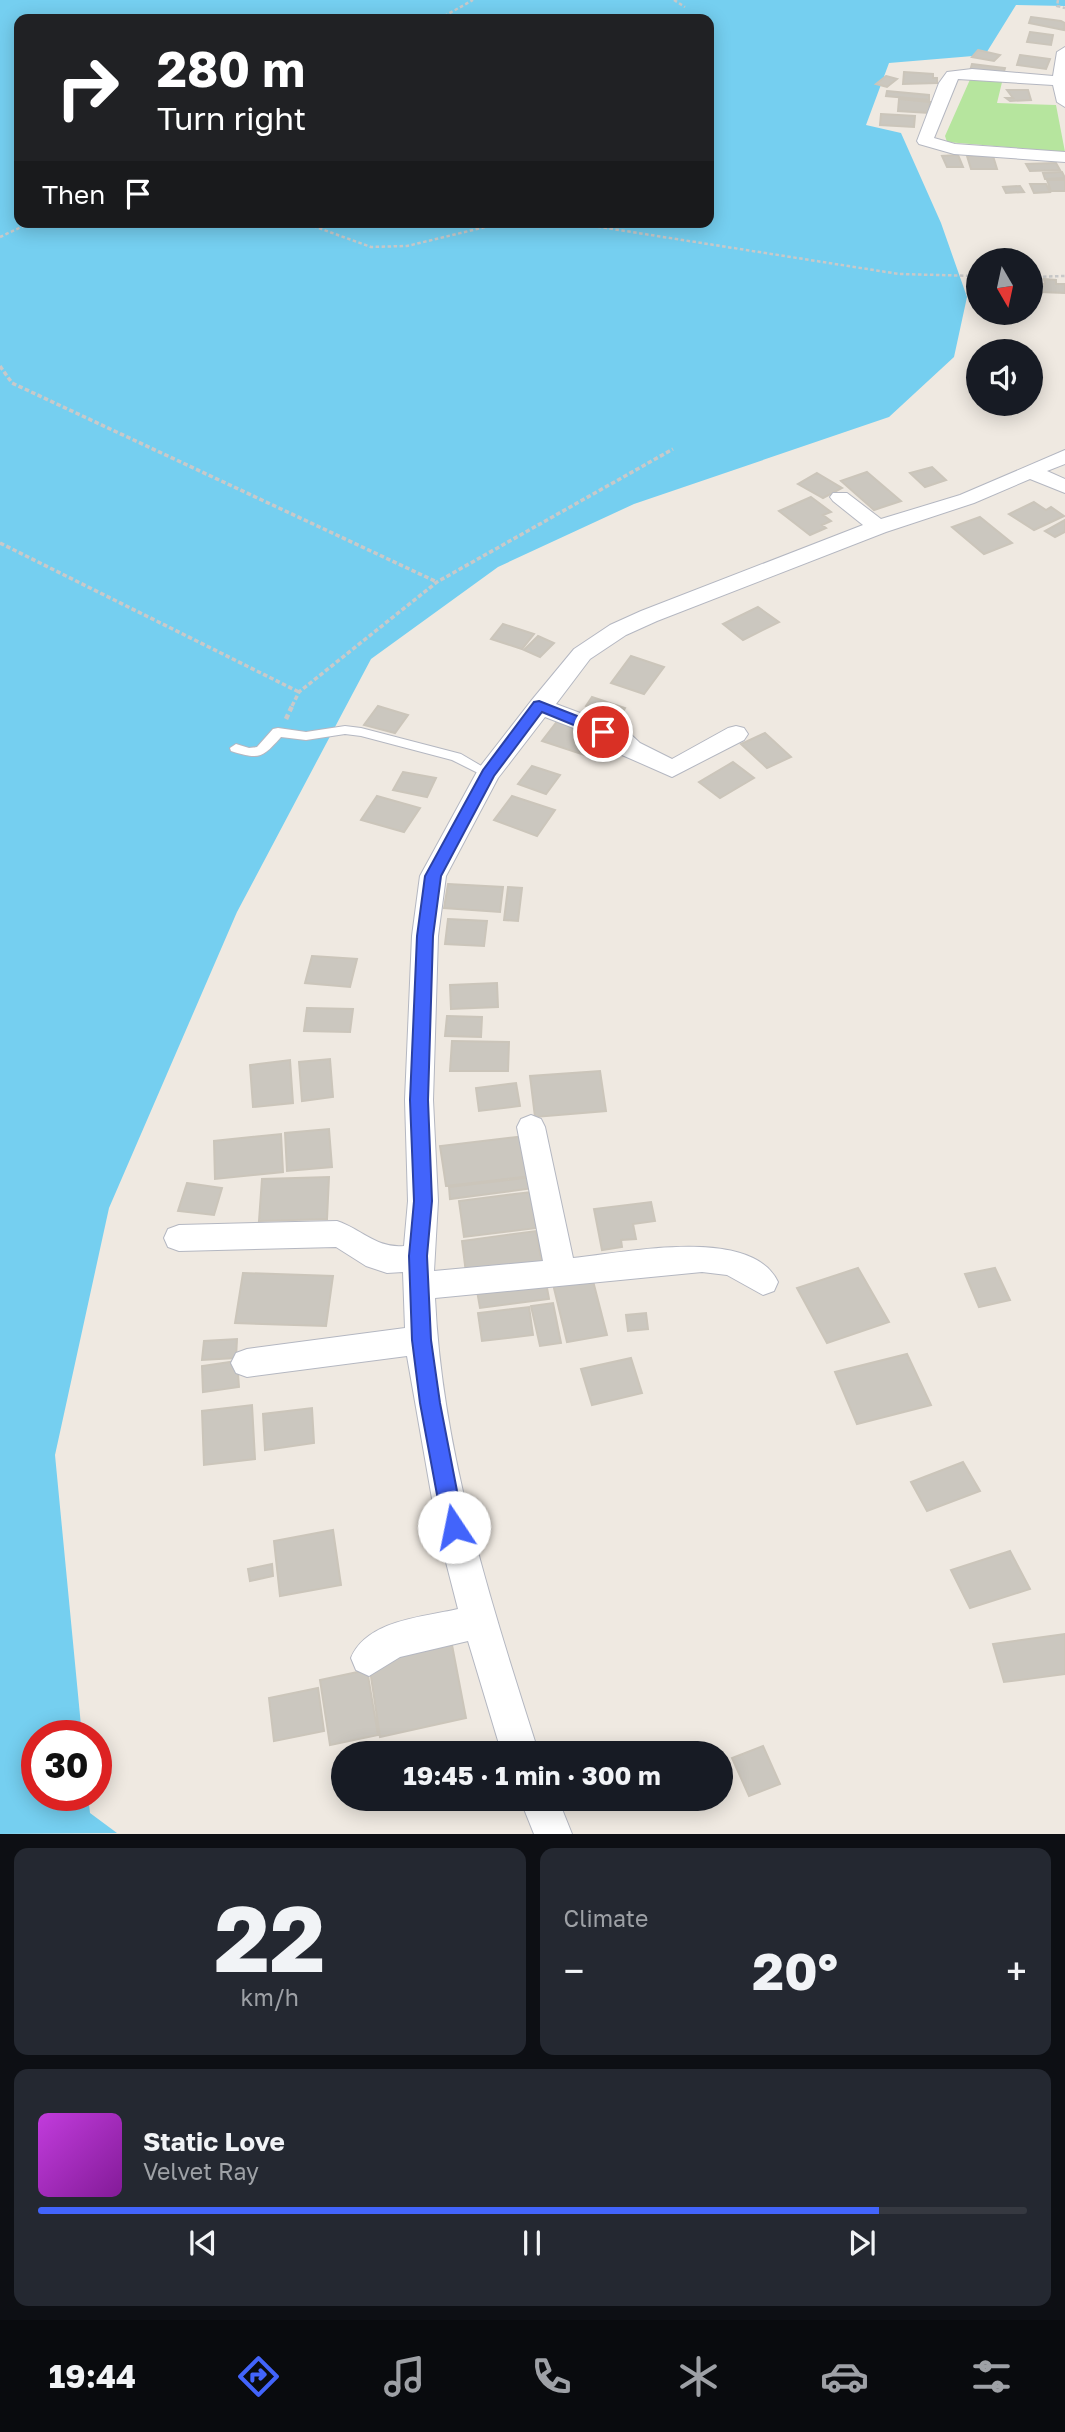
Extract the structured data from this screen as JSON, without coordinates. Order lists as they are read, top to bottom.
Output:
{
  "north": "bottom",
  "page": {
    "turn": ["280 m", "Turn right"],
    "then": "Then",
    "limit": "30",
    "trip": "19:45 · 1 min · 300 m",
    "tile": [
      ["22", "km/h"],
      "Climate"
    ],
    "heat": ["−", "20°", "+"],
    "song": ["Static Love", "Velvet Ray"],
    "tabs": "19:44"
  }
}
